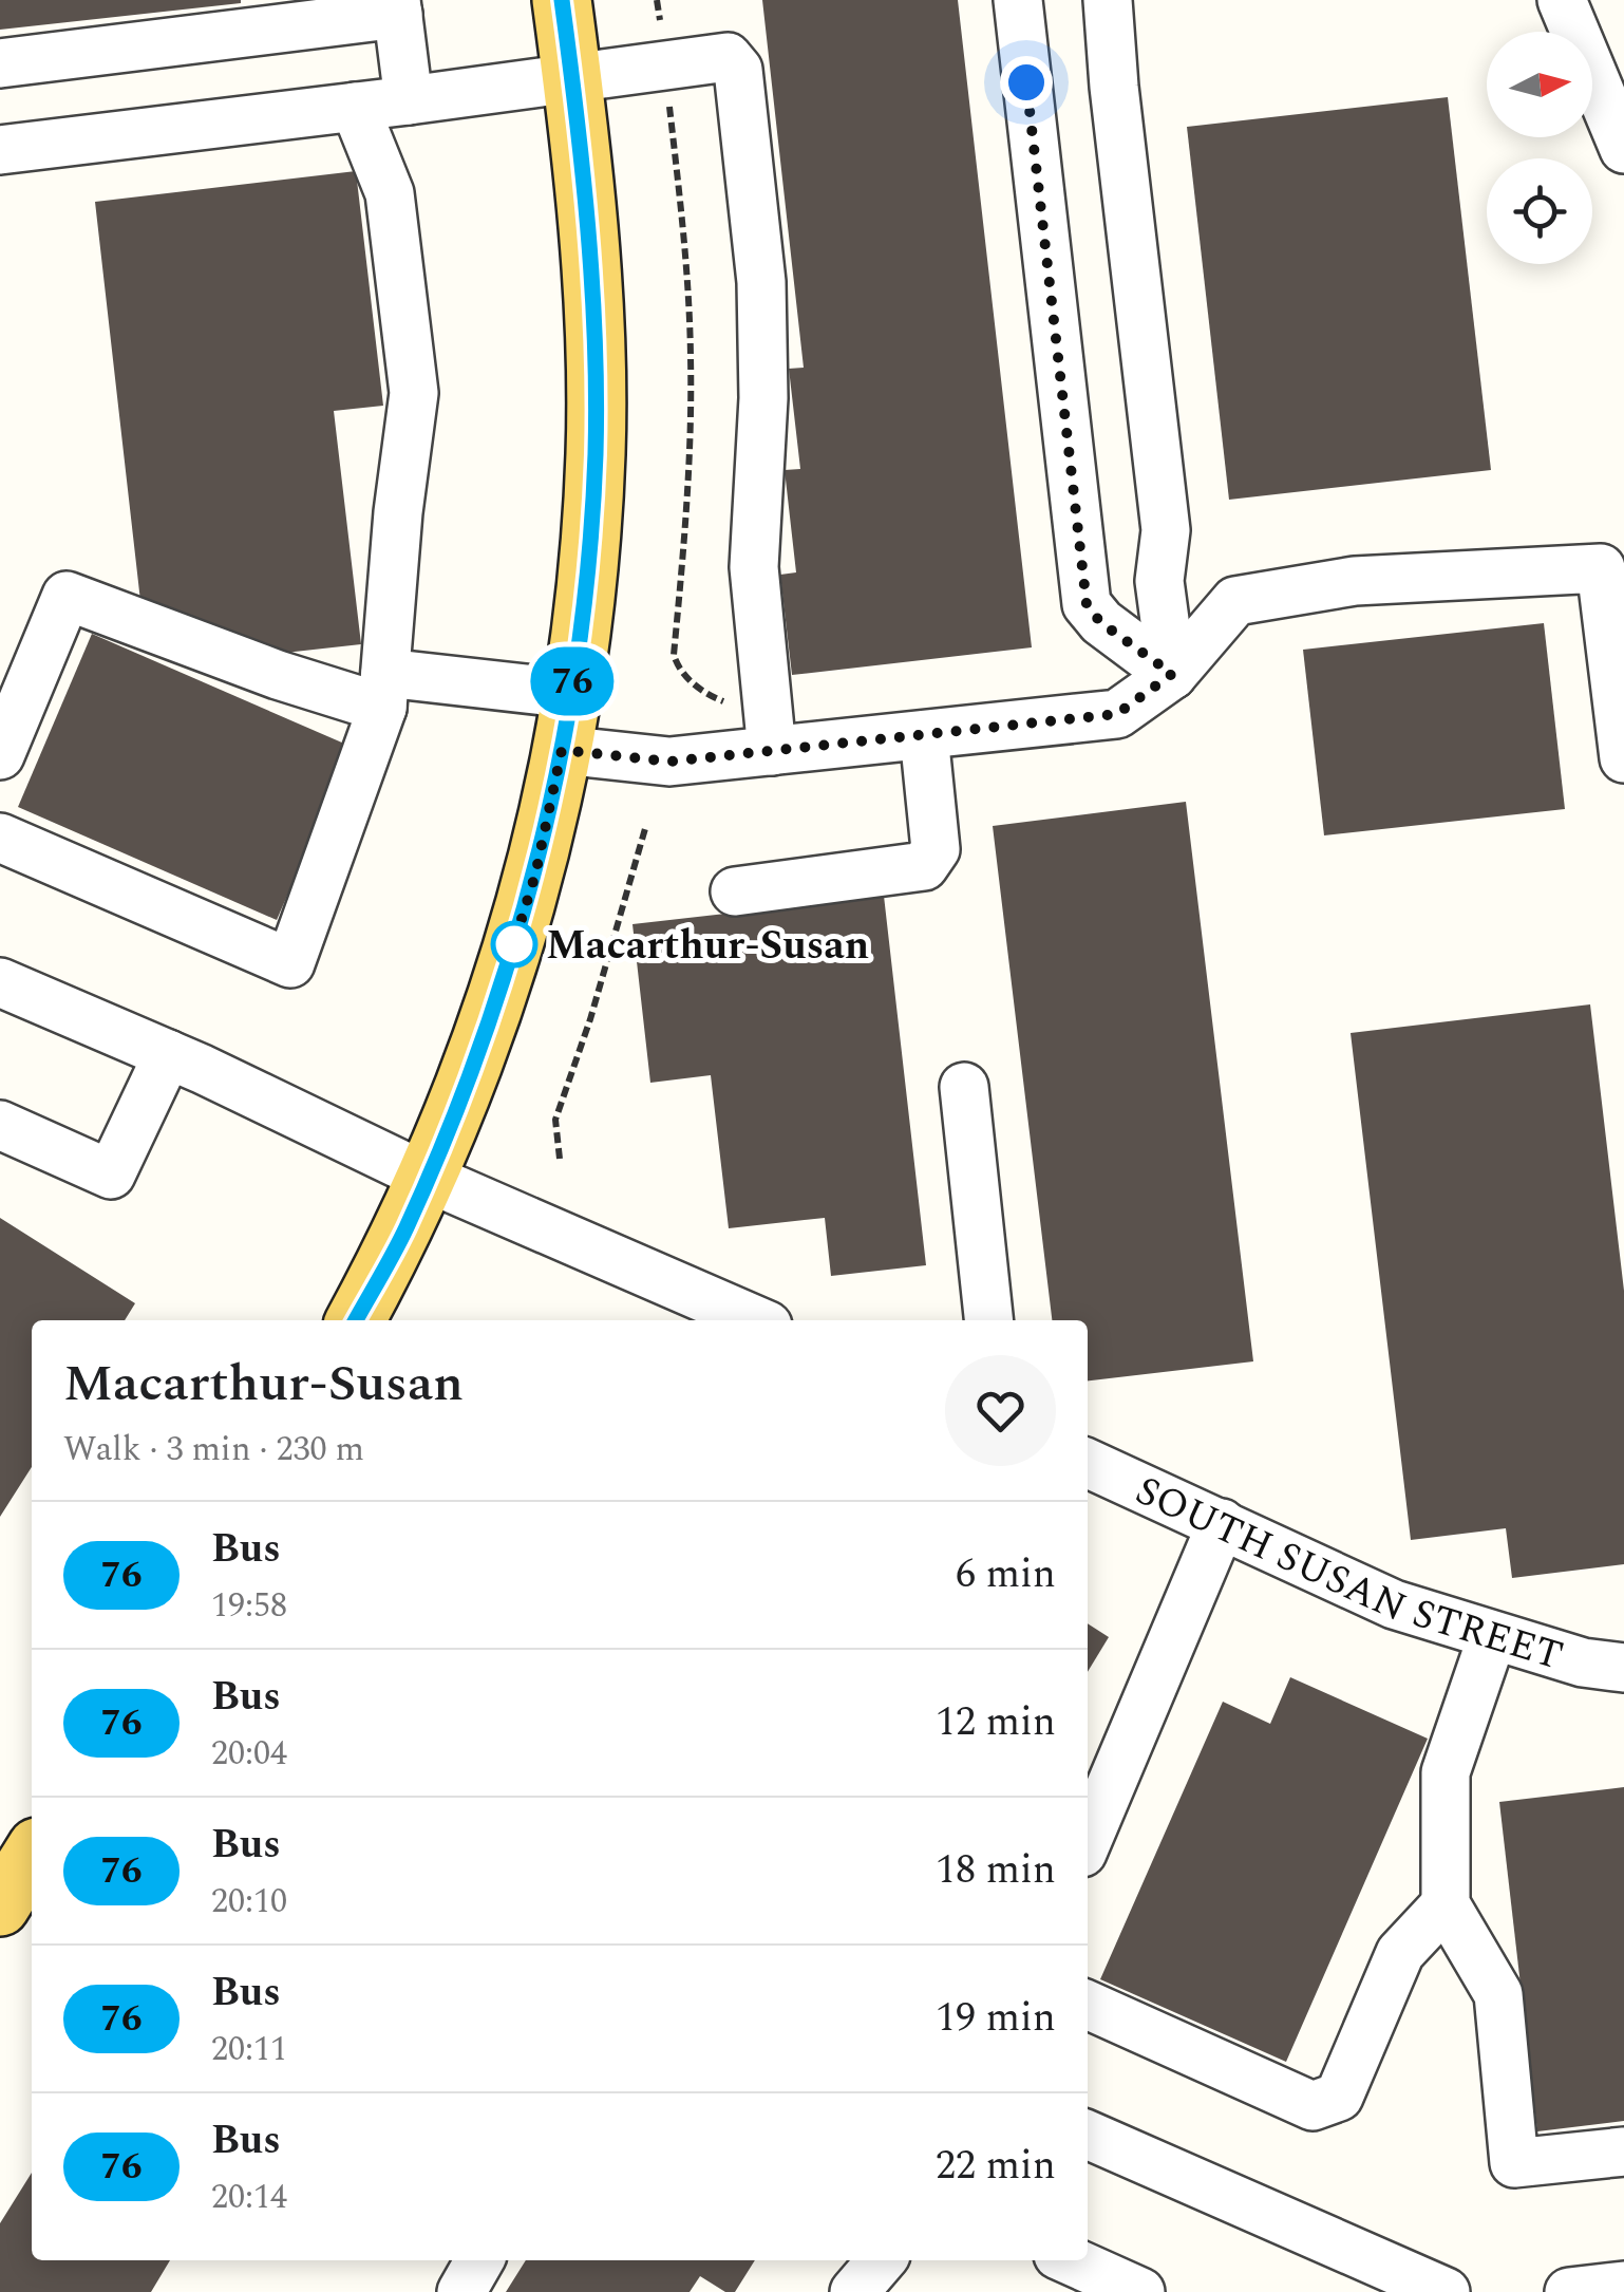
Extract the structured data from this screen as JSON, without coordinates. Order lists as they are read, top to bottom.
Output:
{
  "streets": {
    "street": ["SOUTH SUSAN STREET"]
  },
  "places": ["Macarthur-Susan"],
  "lines": ["bus line 76"],
  "north": "right",
  "page": {
    "on_map": "76",
    "heading": ["Macarthur-Susan", "Walk · 3 min · 230 m"],
    "list": [
      {
        "mark": "76",
        "name": "Bus",
        "note": "19:58",
        "value": "6 min"
      },
      {
        "mark": "76",
        "name": "Bus",
        "note": "20:04",
        "value": "12 min"
      },
      {
        "mark": "76",
        "name": "Bus",
        "note": "20:10",
        "value": "18 min"
      },
      {
        "mark": "76",
        "name": "Bus",
        "note": "20:11",
        "value": "19 min"
      },
      {
        "mark": "76",
        "name": "Bus",
        "note": "20:14",
        "value": "22 min"
      }
    ]
  }
}
